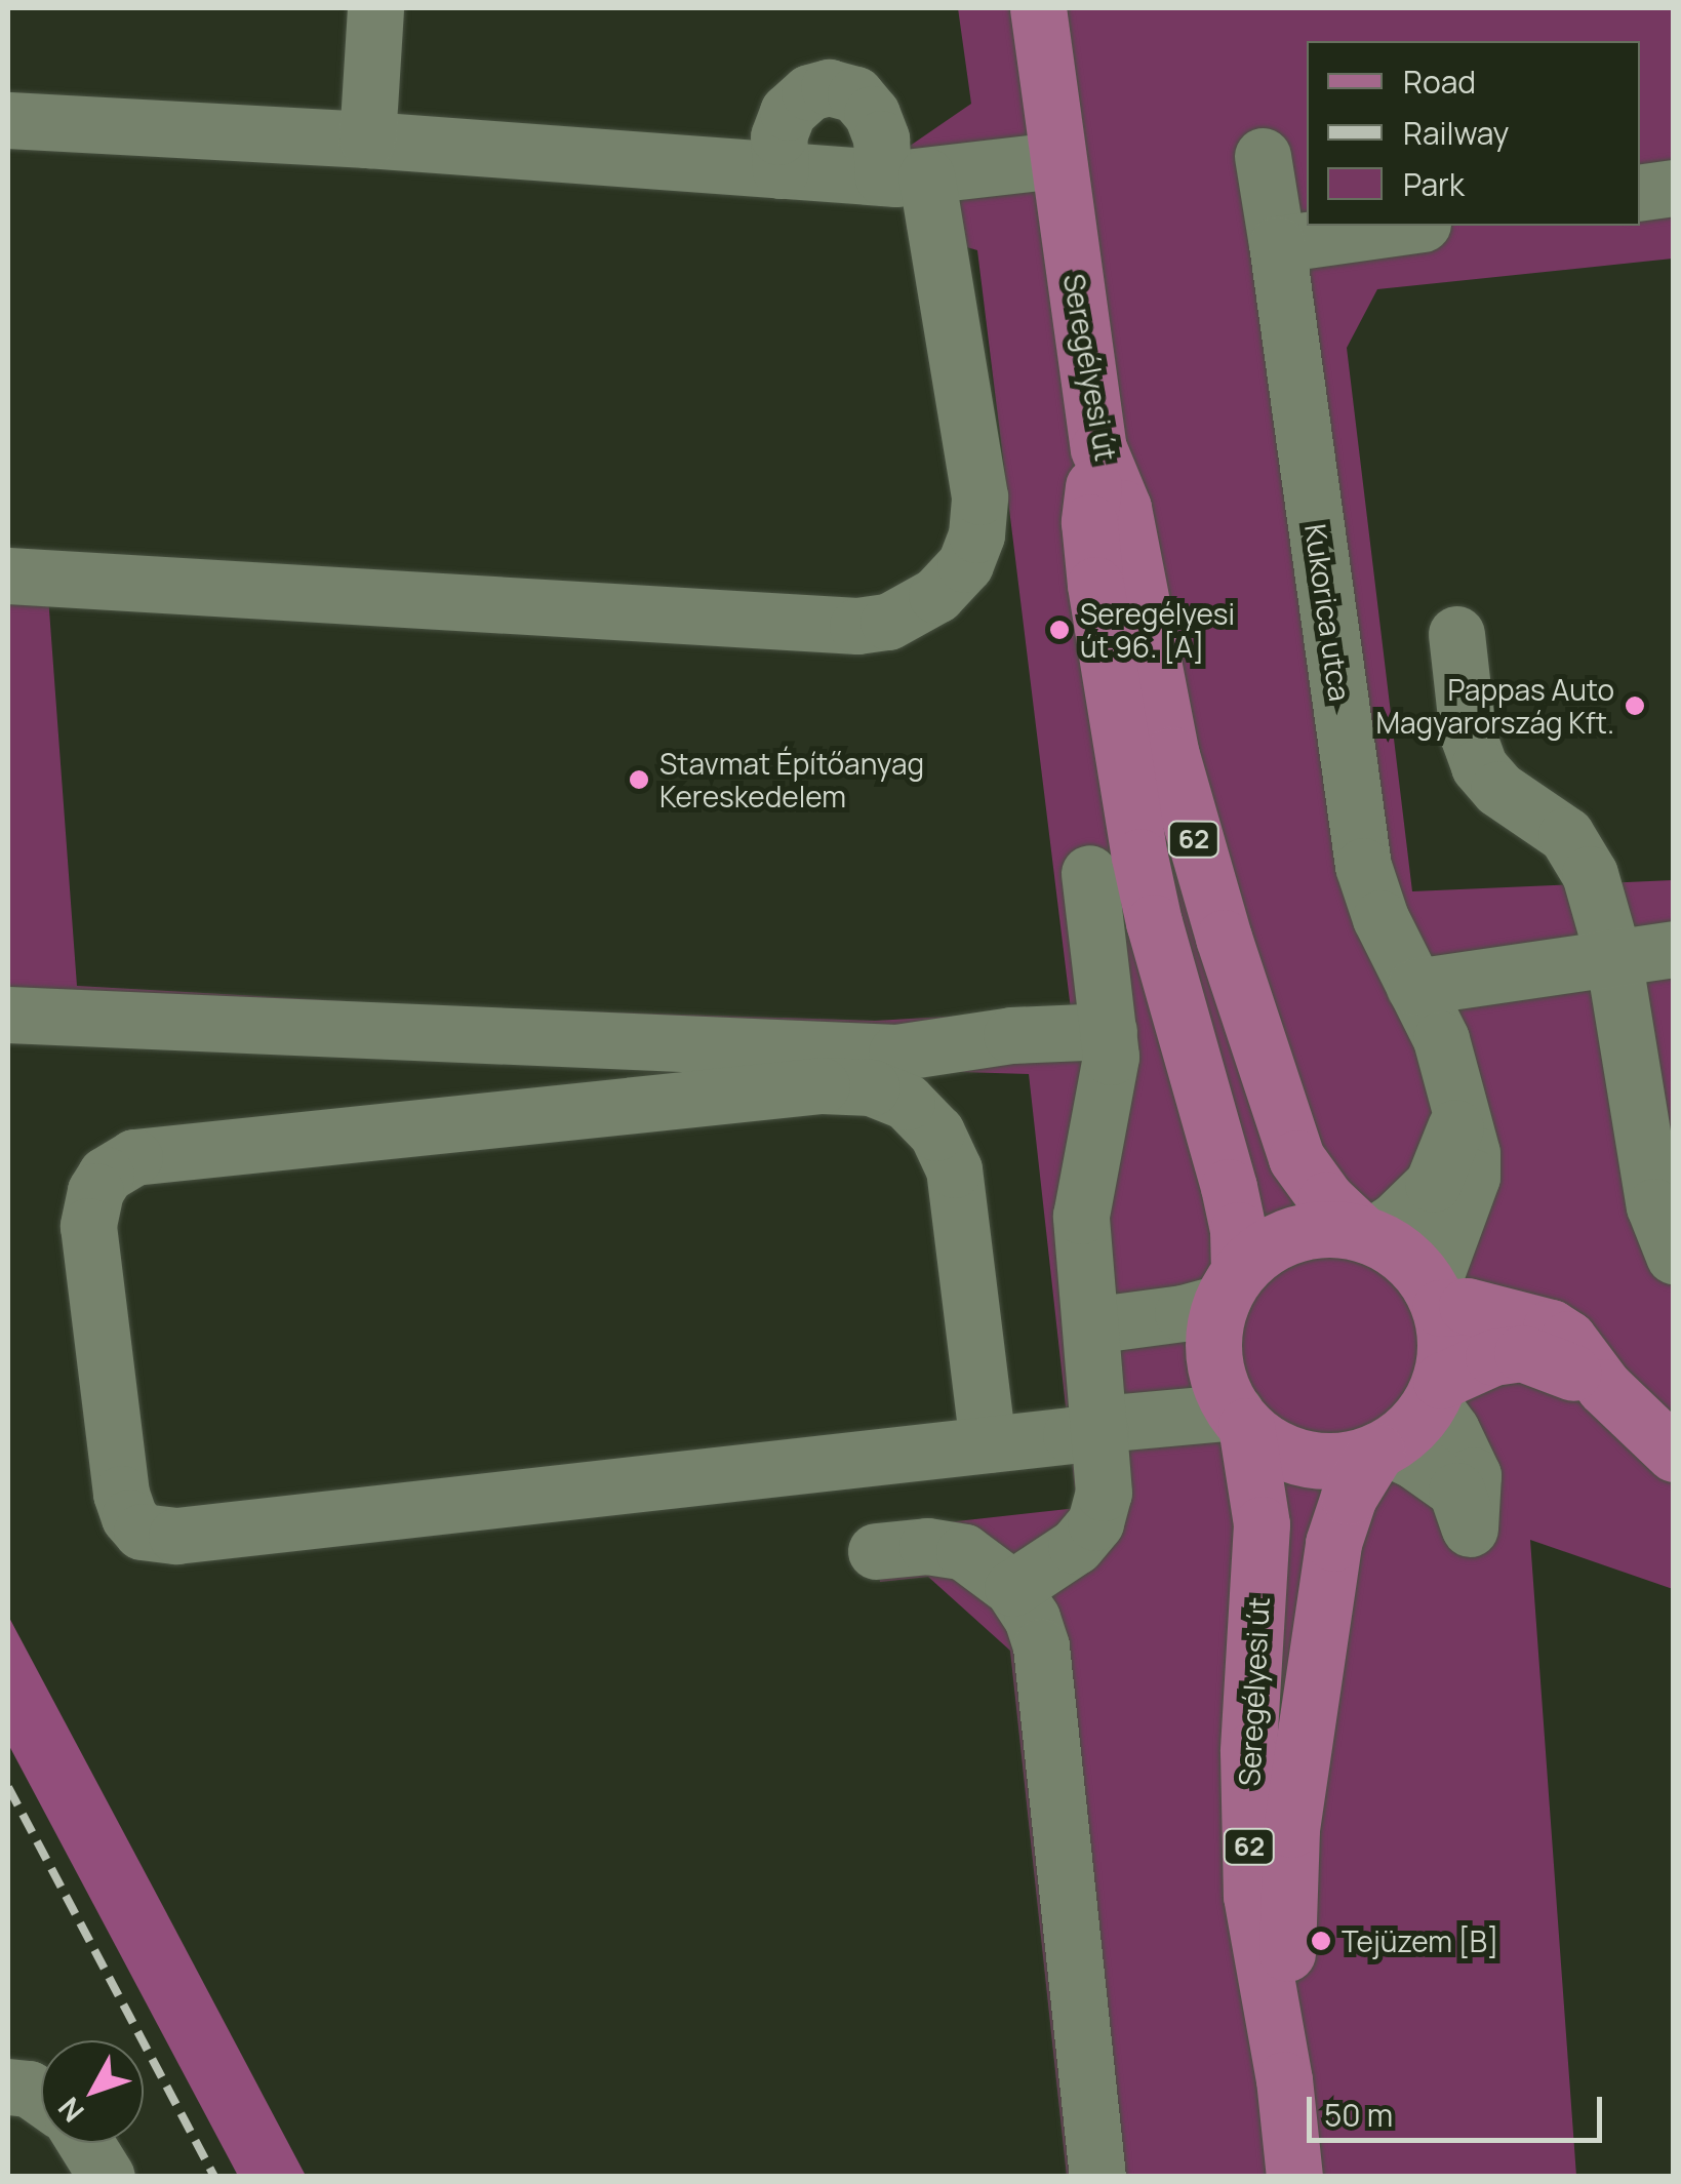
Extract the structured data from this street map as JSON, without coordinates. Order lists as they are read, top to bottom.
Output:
{
  "streets": {
    "main road": ["Seregélyesi út", "62"],
    "street": ["Kukorica utca"]
  },
  "crossings": [
    ["Seregélyesi út", "Kukorica utca"]
  ],
  "places": [
    "Seregélyesi út 96. [A]",
    "Pappas Auto Magyarország Kft.",
    "Stavmat Építőanyag Kereskedelem",
    "Tejüzem [B]"
  ],
  "legend": ["Road", "Railway", "Park"],
  "scale_bar": "50 m",
  "north": "bottom left"
}
